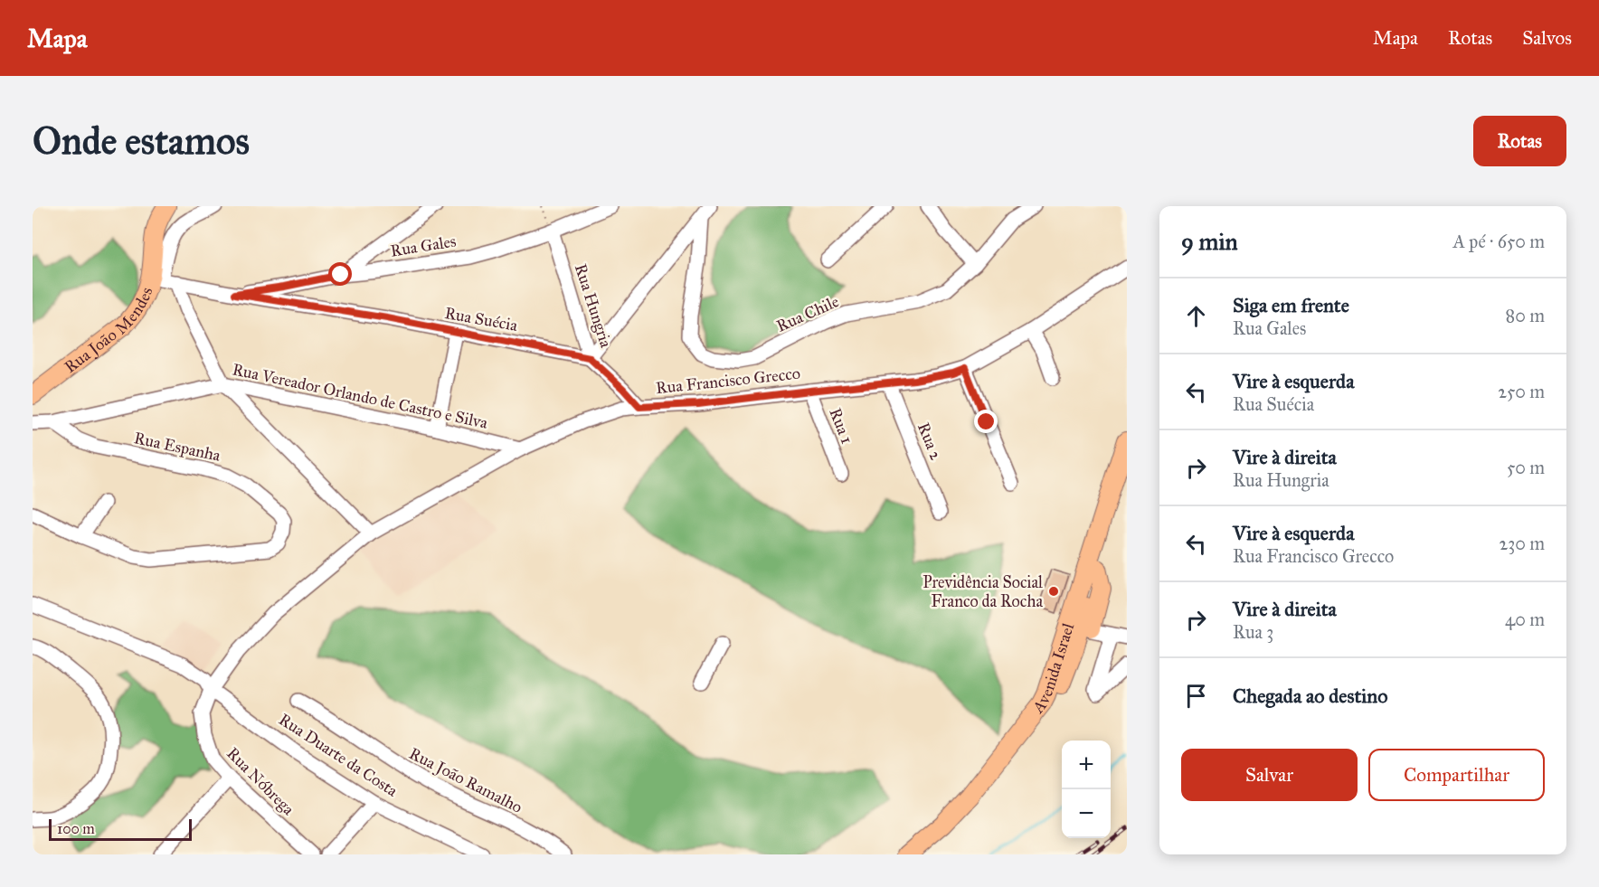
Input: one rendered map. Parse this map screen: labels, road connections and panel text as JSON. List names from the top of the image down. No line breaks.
{"streets":{"main road":["Rua João Mendes","Avenida Israel"],"street":["Rua Gales","Rua Hungria","Rua Chile","Rua Suécia","Rua Francisco Grecco","Rua Vereador Orlando de Castro e Silva","Rua 1","Rua 2","Rua Espanha","Rua Duarte da Costa","Rua João Ramalho","Rua Nóbrega"]},"crossings":[["Rua Gales","Rua Hungria"],["Rua Gales","Rua Suécia"],["Rua Hungria","Rua Suécia"],["Rua Hungria","Rua Francisco Grecco"],["Rua Suécia","Rua João Mendes"],["Rua Francisco Grecco","Rua Vereador Orlando de Castro e Silva"],["Rua Francisco Grecco","Rua 1"],["Rua Francisco Grecco","Rua 2"],["Rua Francisco Grecco","Rua Nóbrega"],["Rua Vereador Orlando de Castro e Silva","Rua Espanha"],["Rua Duarte da Costa","Rua Nóbrega"]],"places":["Previdência Social Franco da Rocha"],"scale_bar":"100 m","page":{"header":"Mapa","nav":["Mapa","Rotas","Salvos"],"buttons":["Rotas",["Salvar","Compartilhar"]],"title":"Onde estamos","heading":["9 min","A pé · 650 m"],"list":[["Siga em frente","Rua Gales","80 m"],["Vire à esquerda","Rua Suécia","250 m"],["Vire à direita","Rua Hungria","50 m"],["Vire à esquerda","Rua Francisco Grecco","230 m"],["Vire à direita","Rua 3","40 m"],"Chegada ao destino"],"map_buttons":["+","−"],"scale":"100 m"}}
